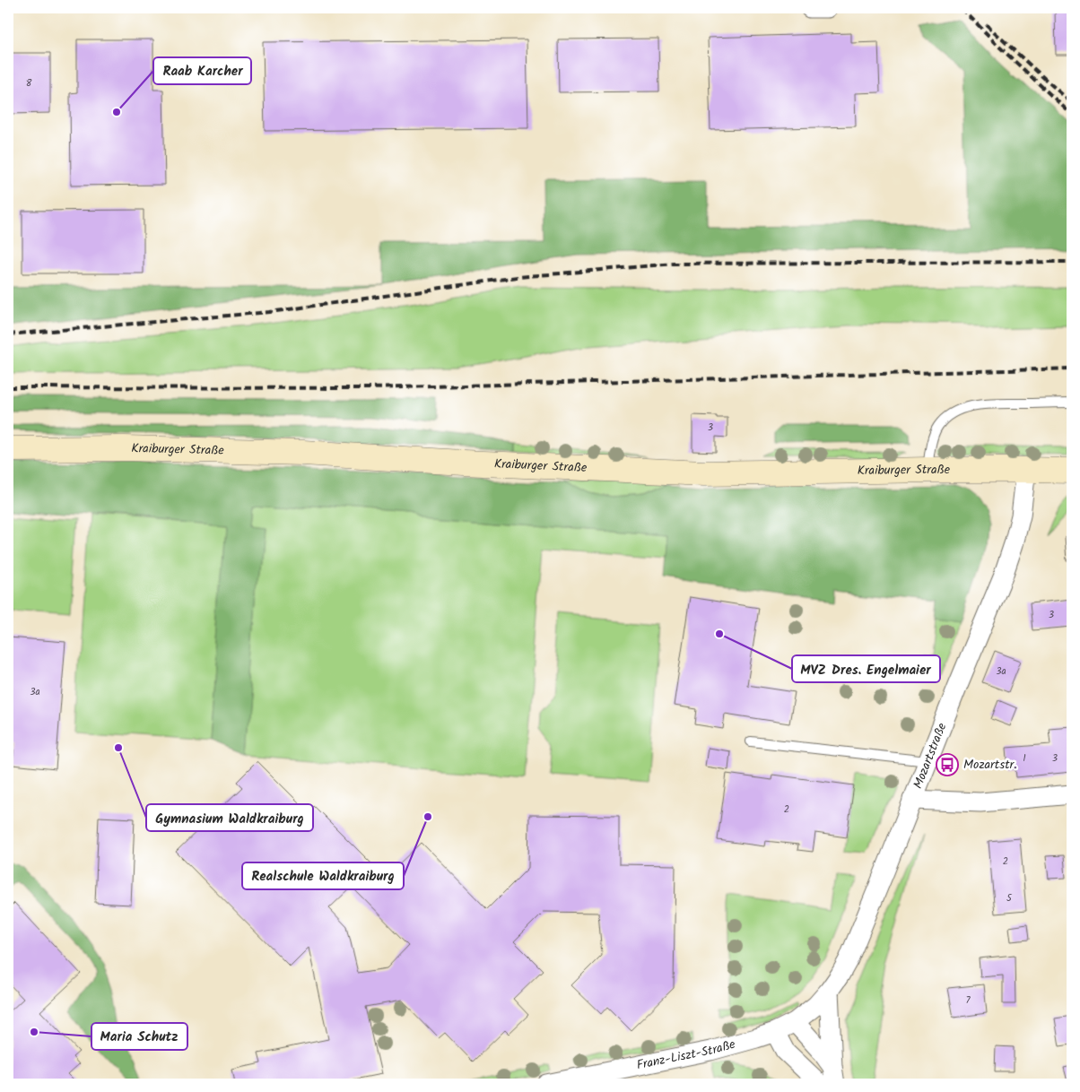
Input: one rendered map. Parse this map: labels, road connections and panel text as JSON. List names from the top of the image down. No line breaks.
{"streets":{"main road":["Kraiburger Straße"],"street":["Mozartstraße","Franz-Liszt-Straße"]},"crossings":[["Kraiburger Straße","Mozartstraße"],["Mozartstraße","Franz-Liszt-Straße"]],"places":{"other":["Raab Karcher","MVZ Dres. Engelmaier","Gymnasium Waldkraiburg","Realschule Waldkraiburg","Maria Schutz"],"bus stop":["Mozartstr."]},"house_numbers":["8","3","3","3a","3a","1","3","2","2","5","7"]}
